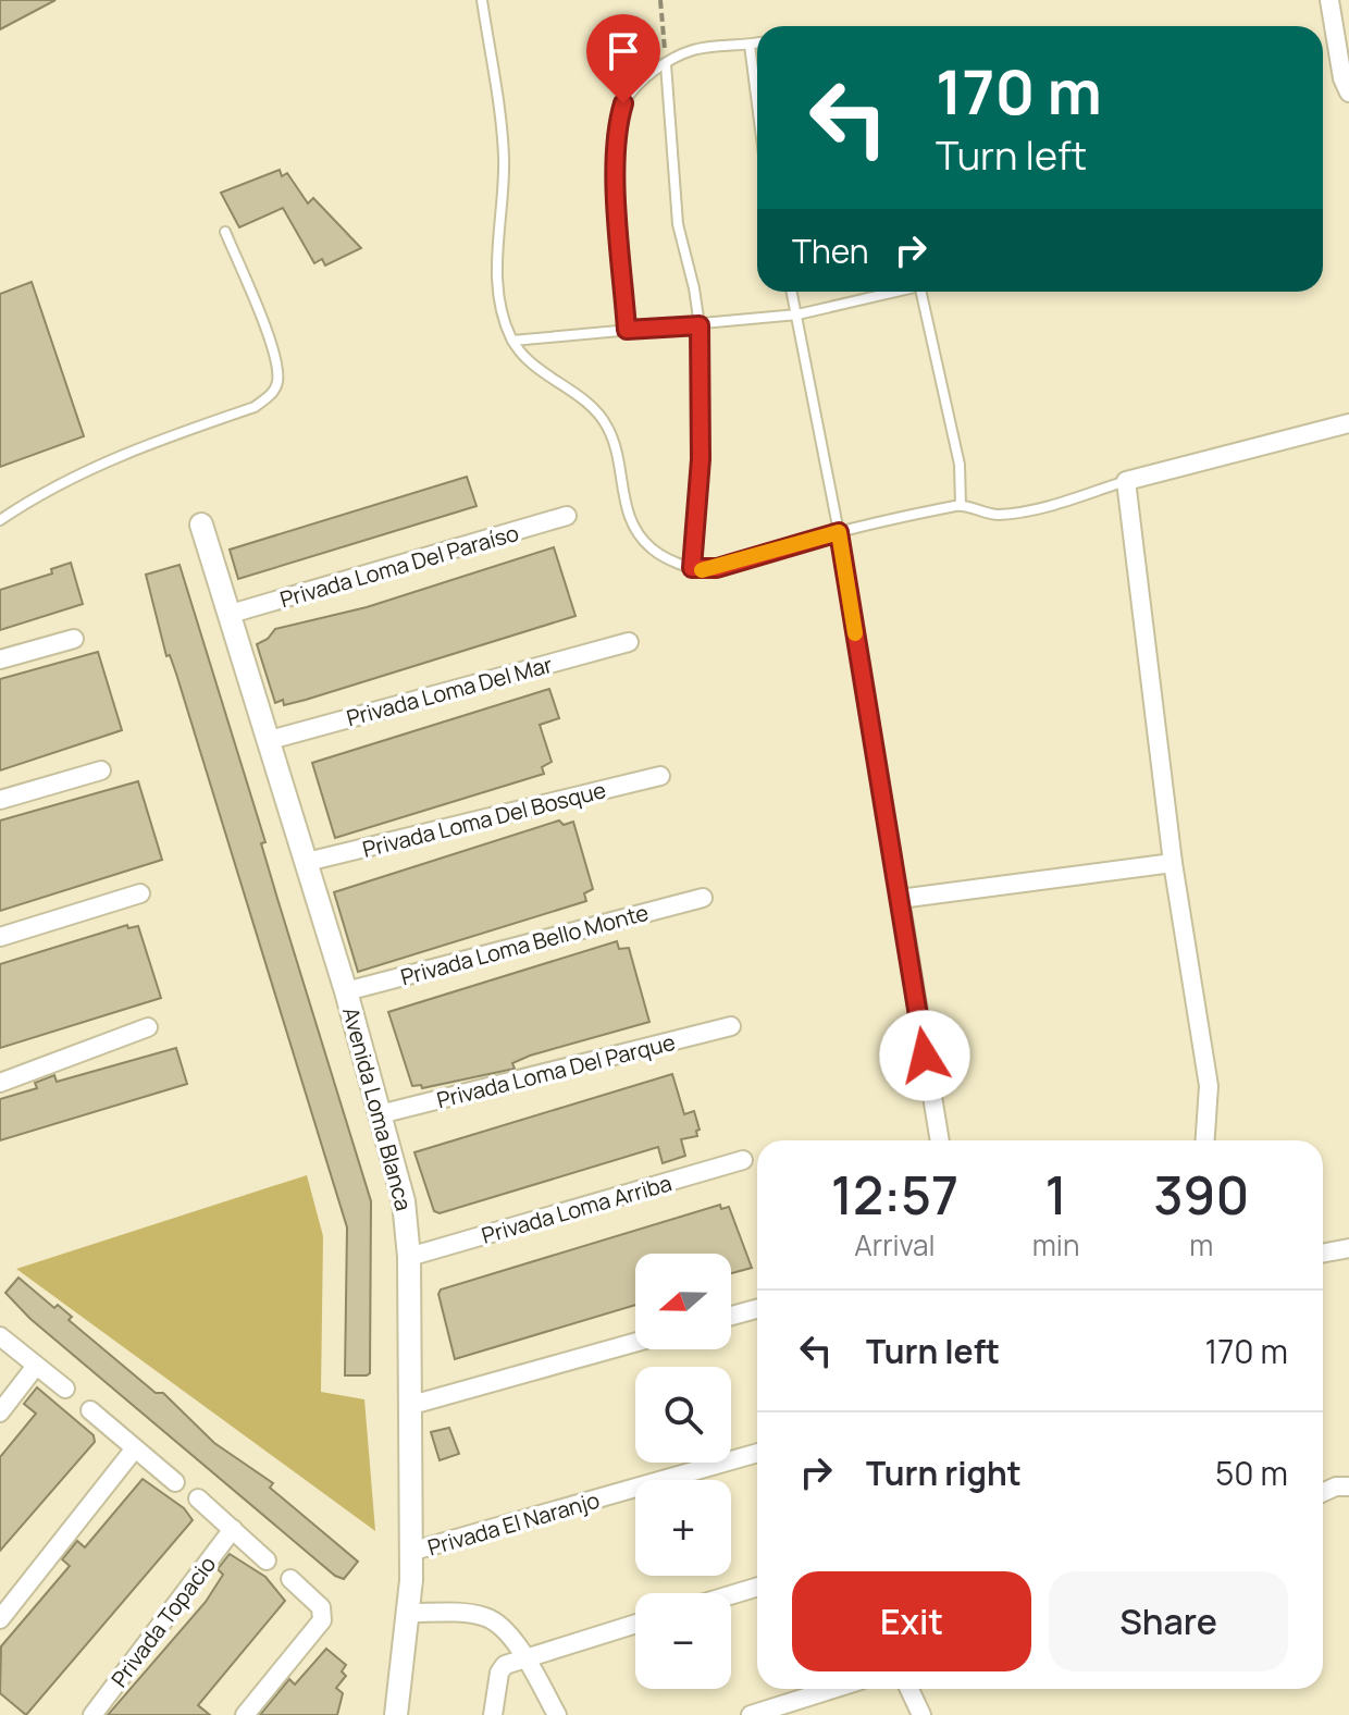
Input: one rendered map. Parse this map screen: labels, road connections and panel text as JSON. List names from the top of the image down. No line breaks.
{"streets":{"street":["Privada Loma Del Paraíso","Privada Loma Del Mar","Privada Loma Del Bosque","Privada Loma Bello Monte","Privada Loma Del Parque","Avenida Loma Blanca","Privada Loma Arriba","Privada El Naranjo","Privada Topacio"]},"crossings":[["Privada Loma Del Paraíso","Avenida Loma Blanca"],["Privada Loma Del Mar","Avenida Loma Blanca"],["Privada Loma Del Bosque","Avenida Loma Blanca"],["Privada Loma Bello Monte","Avenida Loma Blanca"],["Privada Loma Del Parque","Avenida Loma Blanca"],["Avenida Loma Blanca","Privada Loma Arriba"],["Avenida Loma Blanca","Privada El Naranjo"]],"north":"left","page":{"turn":["170 m","Turn left"],"then":"Then","eta":["12:57","Arrival","1","min","390","m"],"map_buttons":["+","−"],"list":[{"name":"Turn left","value":"170 m"},{"name":"Turn right","value":"50 m"}],"buttons":["Exit","Share"]}}
